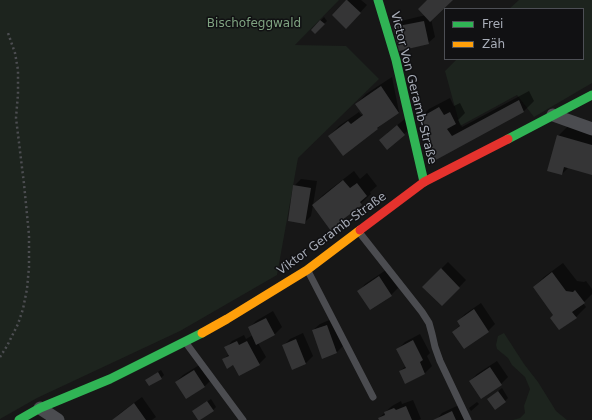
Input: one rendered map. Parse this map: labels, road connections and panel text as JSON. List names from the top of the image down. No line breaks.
{"streets":{"street":["Victor Von Geramb-Straße","Viktor Geramb-Straße"]},"crossings":[["Victor Von Geramb-Straße","Viktor Geramb-Straße"]],"parks":["Bischofeggwald"],"legend":["Frei","Zäh"]}
